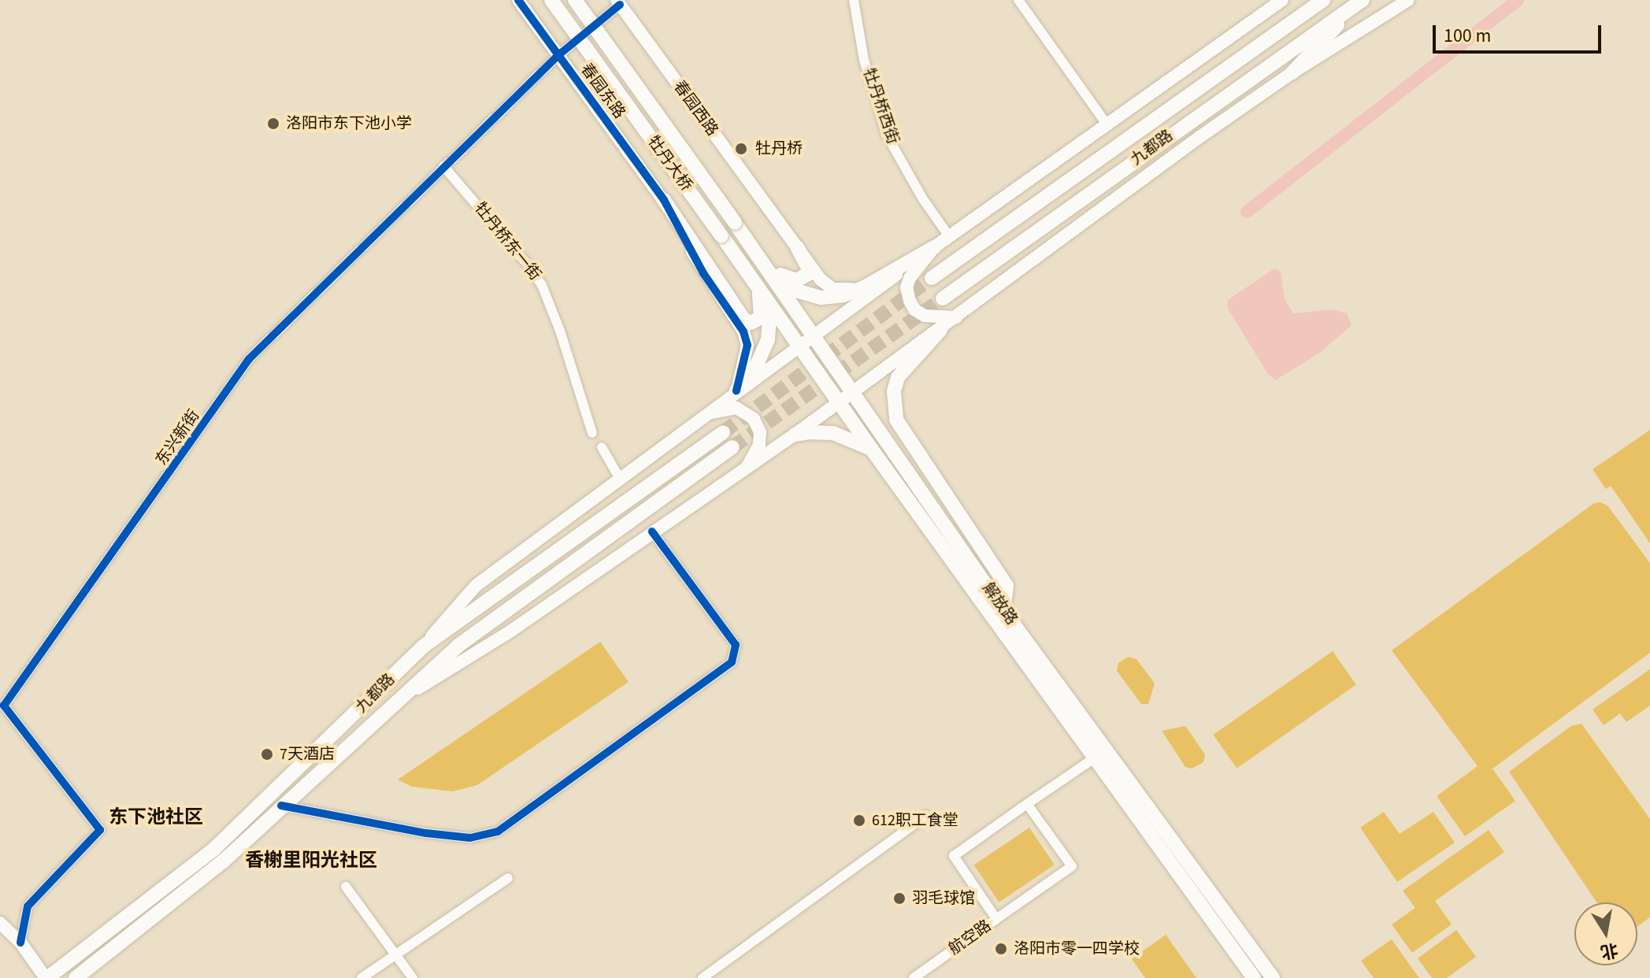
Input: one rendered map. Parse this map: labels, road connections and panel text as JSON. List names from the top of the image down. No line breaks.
{"streets":{"main road":["春园东路","春园西路","九都路","牡丹大桥","解放路"],"street":["牡丹桥西街","牡丹桥东一街","东兴新街","航空路"]},"crossings":[["春园东路","东兴新街"],["春园西路","东兴新街"],["牡丹大桥","解放路"],["牡丹桥东一街","东兴新街"]],"districts":["东下池社区","香榭里阳光社区"],"places":["洛阳市东下池小学","牡丹桥","7天酒店","612职工食堂","羽毛球馆","洛阳市零一四学校"],"scale_bar":"100 m","north":"bottom"}
